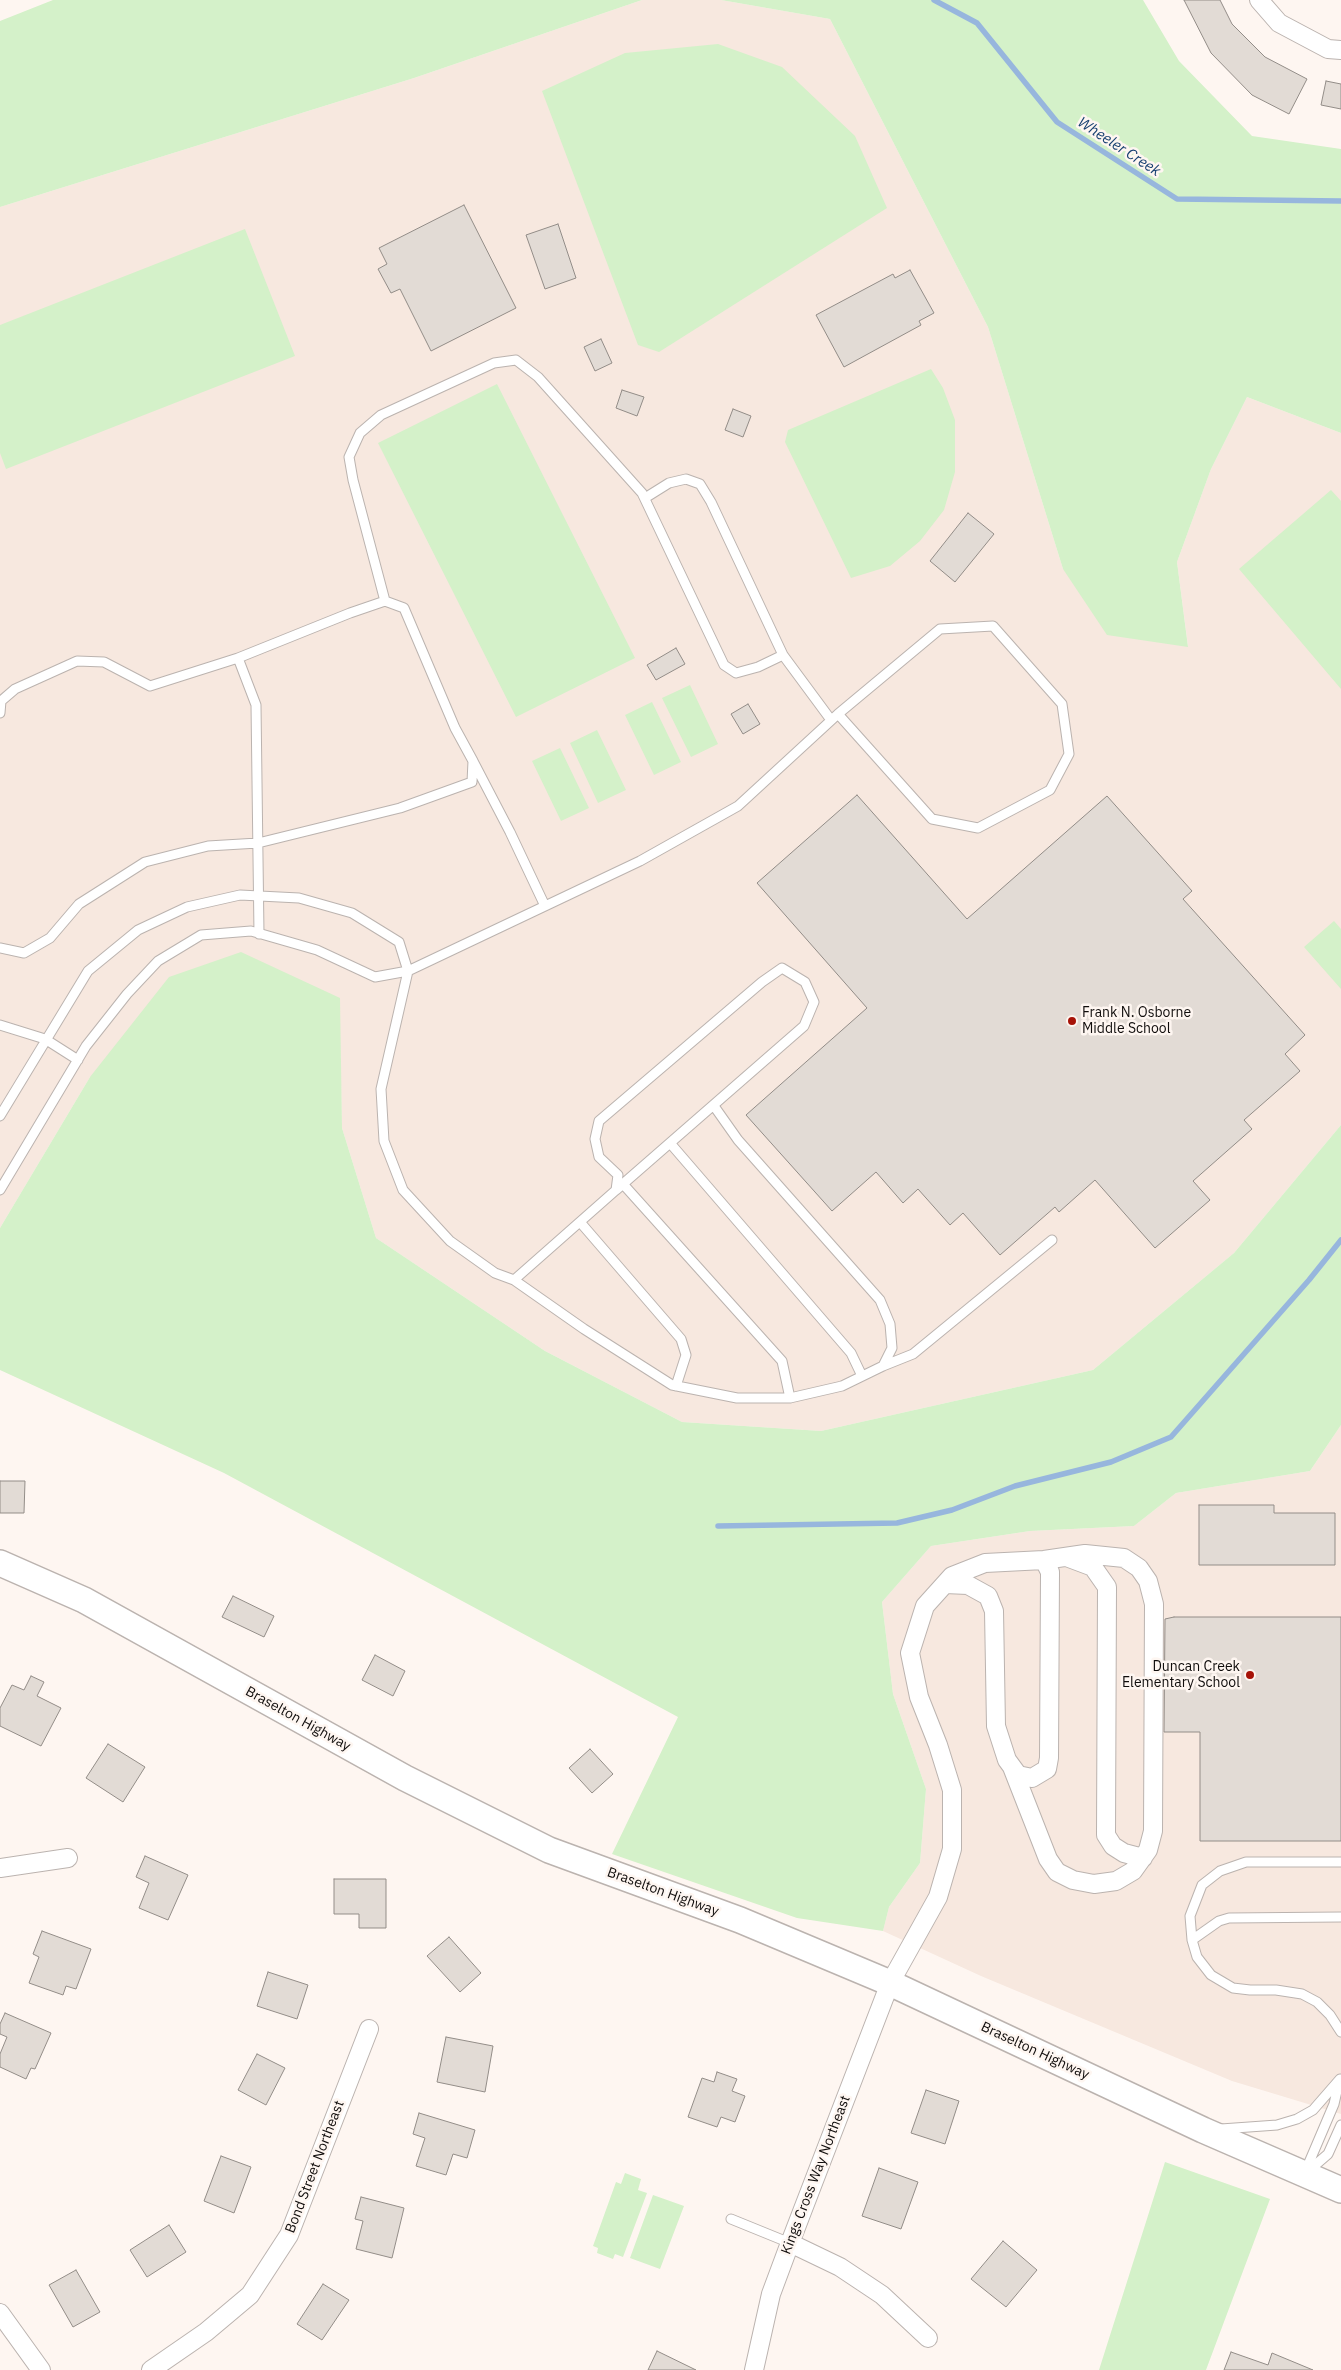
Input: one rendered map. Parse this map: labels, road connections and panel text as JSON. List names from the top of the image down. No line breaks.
{"streets":{"main road":["Braselton Highway"],"street":["Bond Street Northeast","Kings Cross Way Northeast"]},"crossings":[["Braselton Highway","Kings Cross Way Northeast"]],"water":["Wheeler Creek"],"places":["Frank N. Osborne Middle School","Duncan Creek Elementary School"]}
